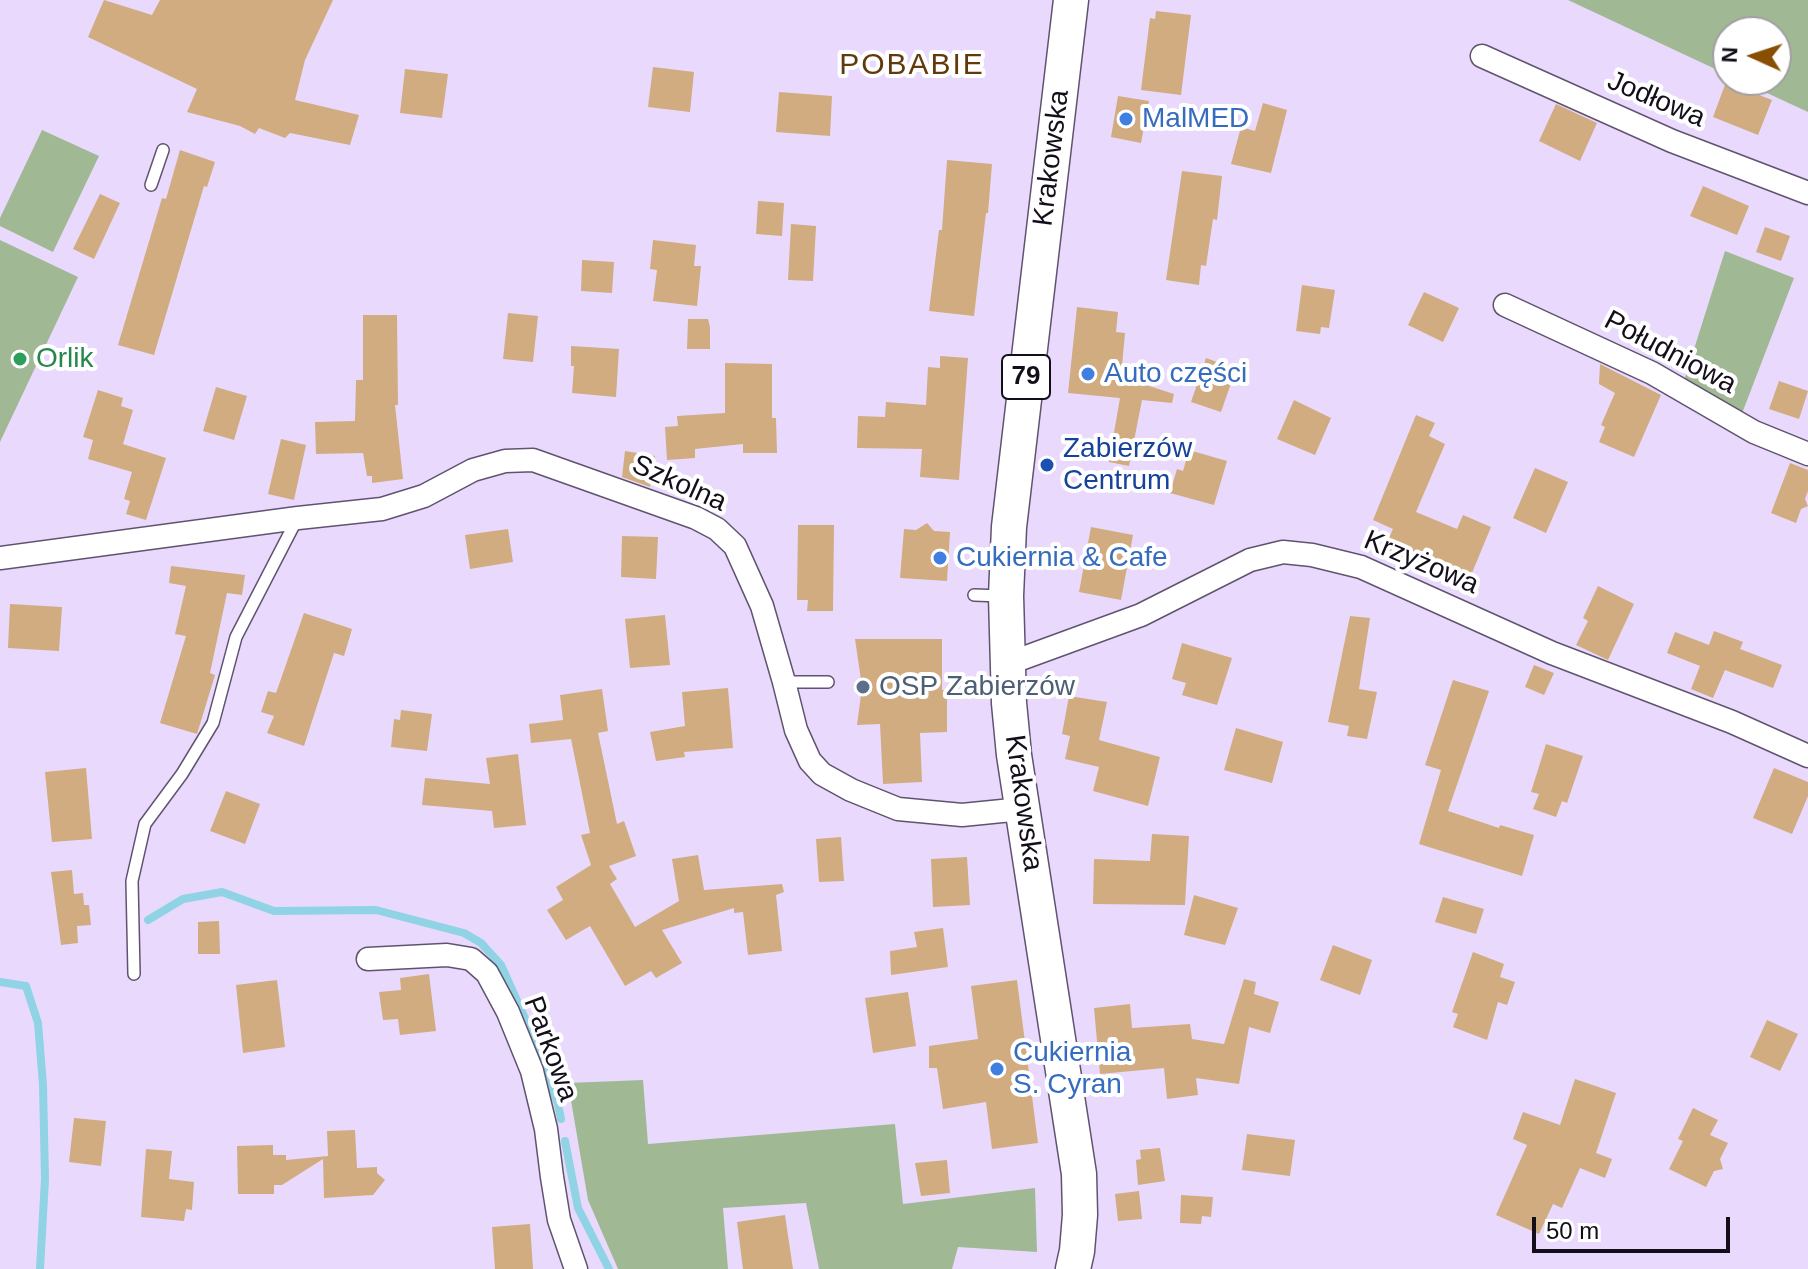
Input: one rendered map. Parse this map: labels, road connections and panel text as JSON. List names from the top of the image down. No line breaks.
{"streets":{"main road":["Krakowska","79"],"street":["Jodłowa","Południowa","Szkolna","Krzyżowa","Parkowa"]},"crossings":[["Krakowska","Szkolna"],["Krakowska","Krzyżowa"]],"districts":["POBABIE"],"places":["MalMED","Orlik","Auto części","Zabierzów Centrum","Cukiernia & Cafe","OSP Zabierzów","Cukiernia S. Cyran"],"scale_bar":"50 m","north":"left"}
